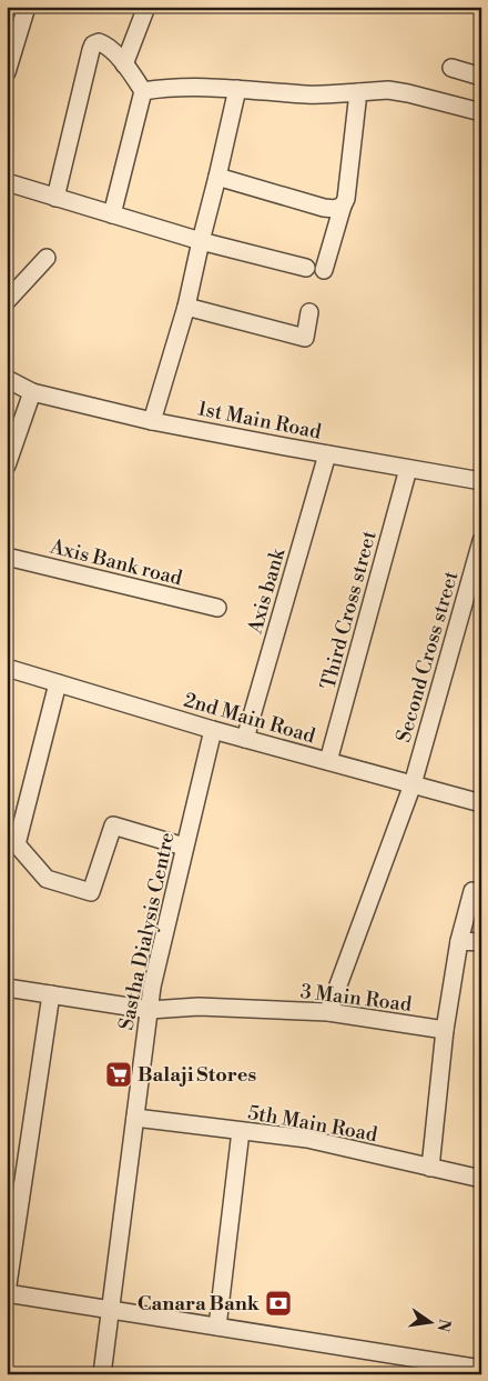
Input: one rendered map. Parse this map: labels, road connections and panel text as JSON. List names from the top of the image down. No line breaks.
{"streets":{"street":["1st Main Road","Axis Bank road","Axis bank","Third Cross street","Second Cross street","2nd Main Road","Sastha Dialysis Centre","3 Main Road","5th Main Road"]},"crossings":[["1st Main Road","Axis bank"],["1st Main Road","Third Cross street"],["Axis bank","2nd Main Road"],["Third Cross street","2nd Main Road"],["Second Cross street","2nd Main Road"],["Second Cross street","3 Main Road"],["2nd Main Road","Sastha Dialysis Centre"],["Sastha Dialysis Centre","3 Main Road"],["Sastha Dialysis Centre","5th Main Road"]],"places":{"supermarket":["Balaji Stores"],"bank":["Canara Bank"]},"north":"right"}
